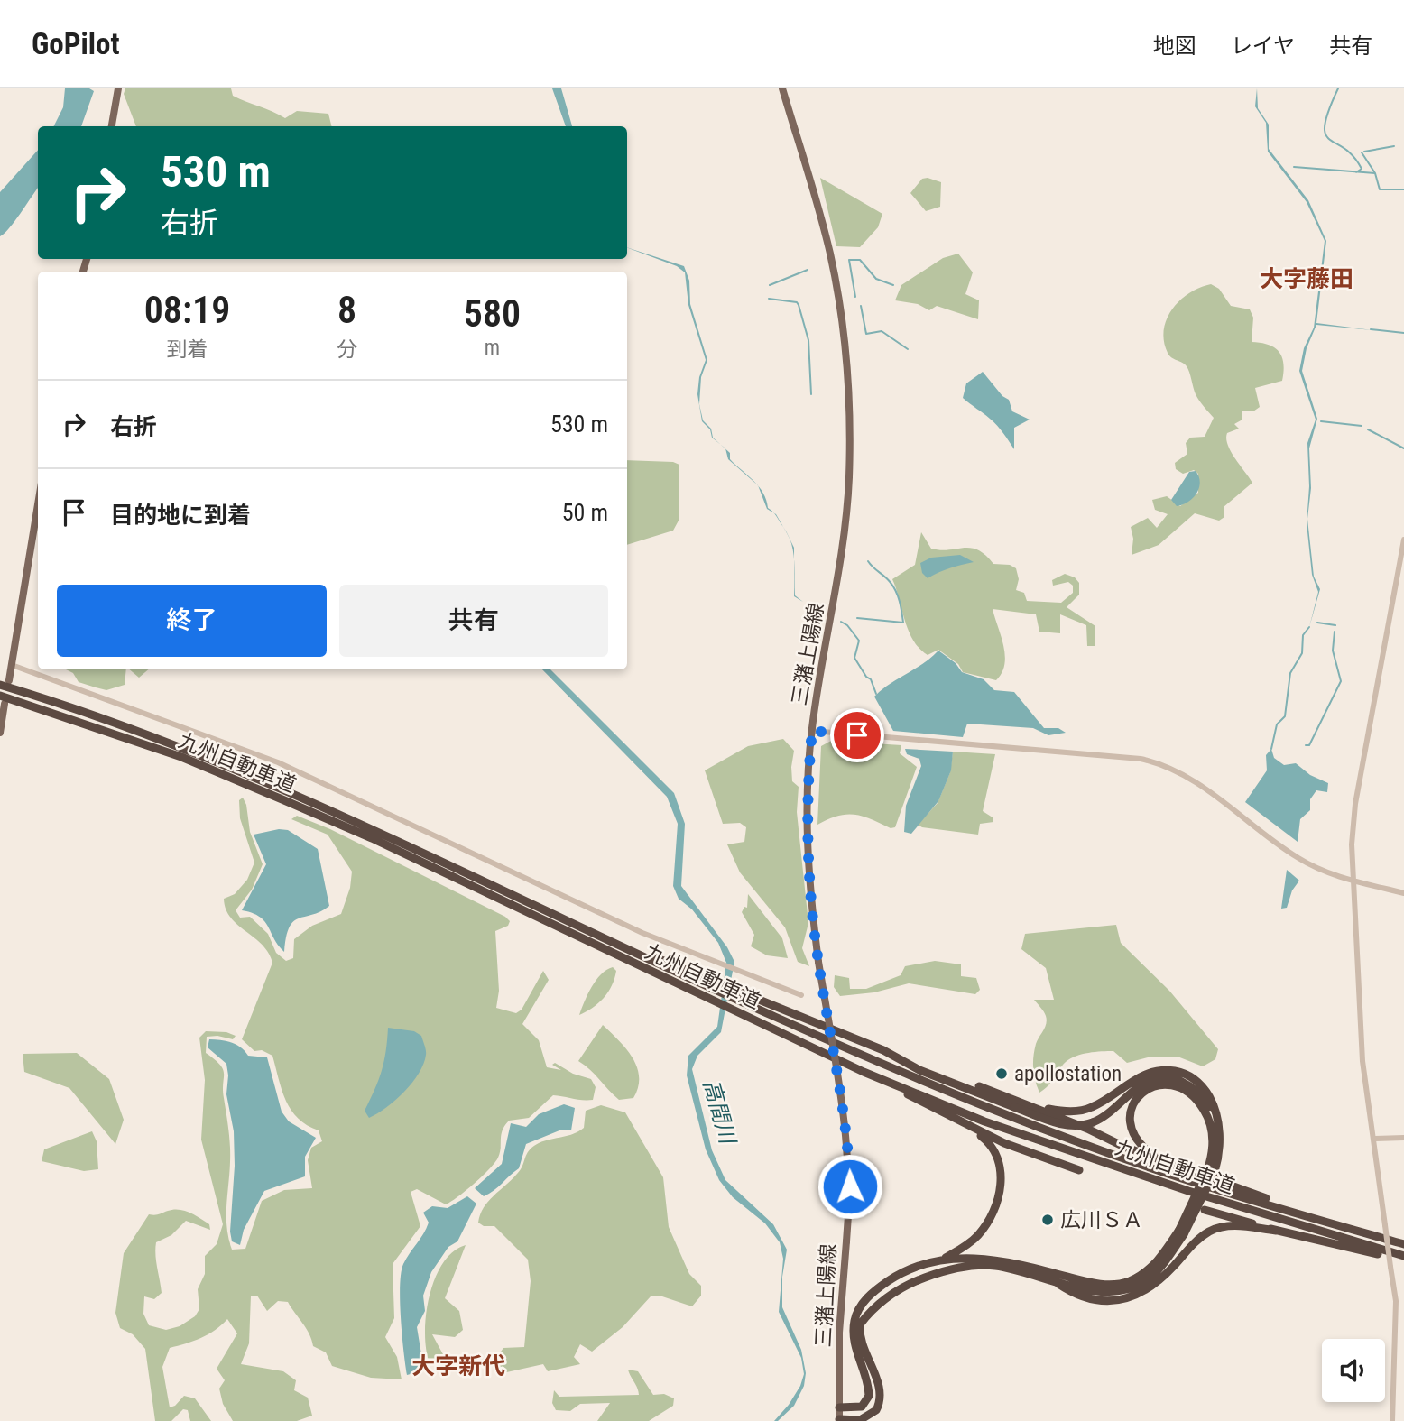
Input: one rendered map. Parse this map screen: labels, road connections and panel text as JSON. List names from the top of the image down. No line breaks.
{"streets":{"highway":["九州自動車道"],"main road":["三潴上陽線"]},"districts":["大字藤田","大字新代"],"water":["高間川"],"places":["apollostation","広川ＳＡ"],"page":{"header":"GoPilot","nav":["地図","レイヤ","共有"],"turn":["530 m","右折"],"eta":["08:19","到着","8","分","580","m"],"list":[{"name":"右折","value":"530 m"},{"name":"目的地に到着","value":"50 m"}],"buttons":["終了","共有"]}}
